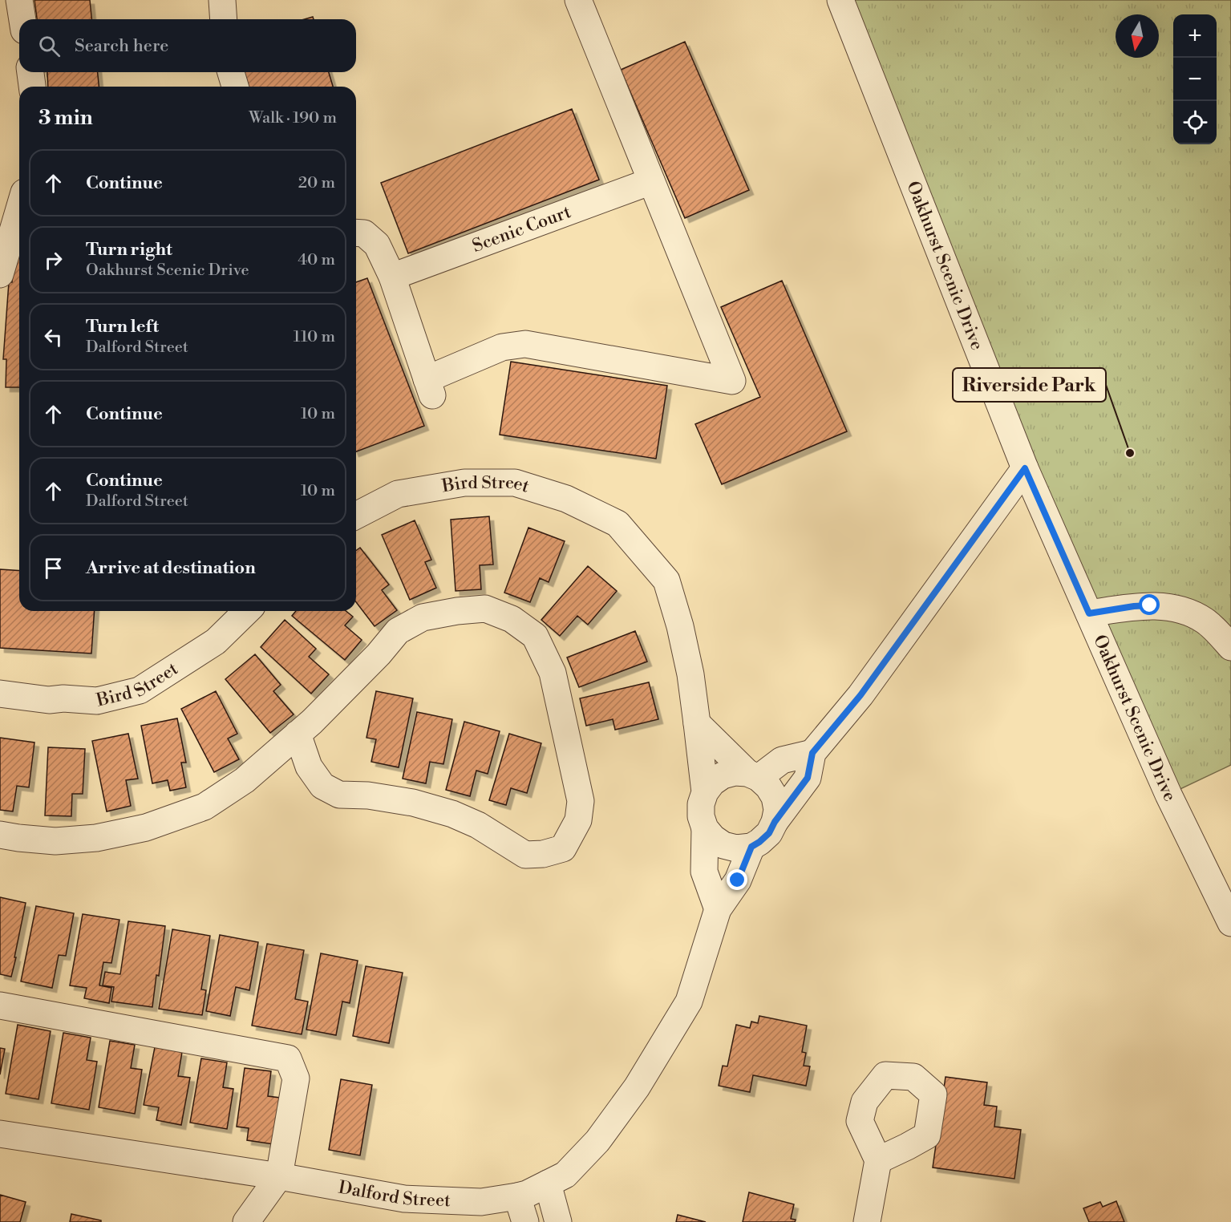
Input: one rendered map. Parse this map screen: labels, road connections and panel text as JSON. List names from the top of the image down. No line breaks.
{"streets":{"street":["Scenic Court","Oakhurst Scenic Drive","Bird Street","Dalford Street"]},"places":["Riverside Park"],"north":"bottom","page":{"map_buttons":["+","−"],"search":"Search here","heading":["3 min","Walk · 190 m"],"list":[["Continue","20 m"],["Turn right","Oakhurst Scenic Drive","40 m"],["Turn left","Dalford Street","110 m"],["Continue","10 m"],["Continue","Dalford Street","10 m"],"Arrive at destination"]}}
